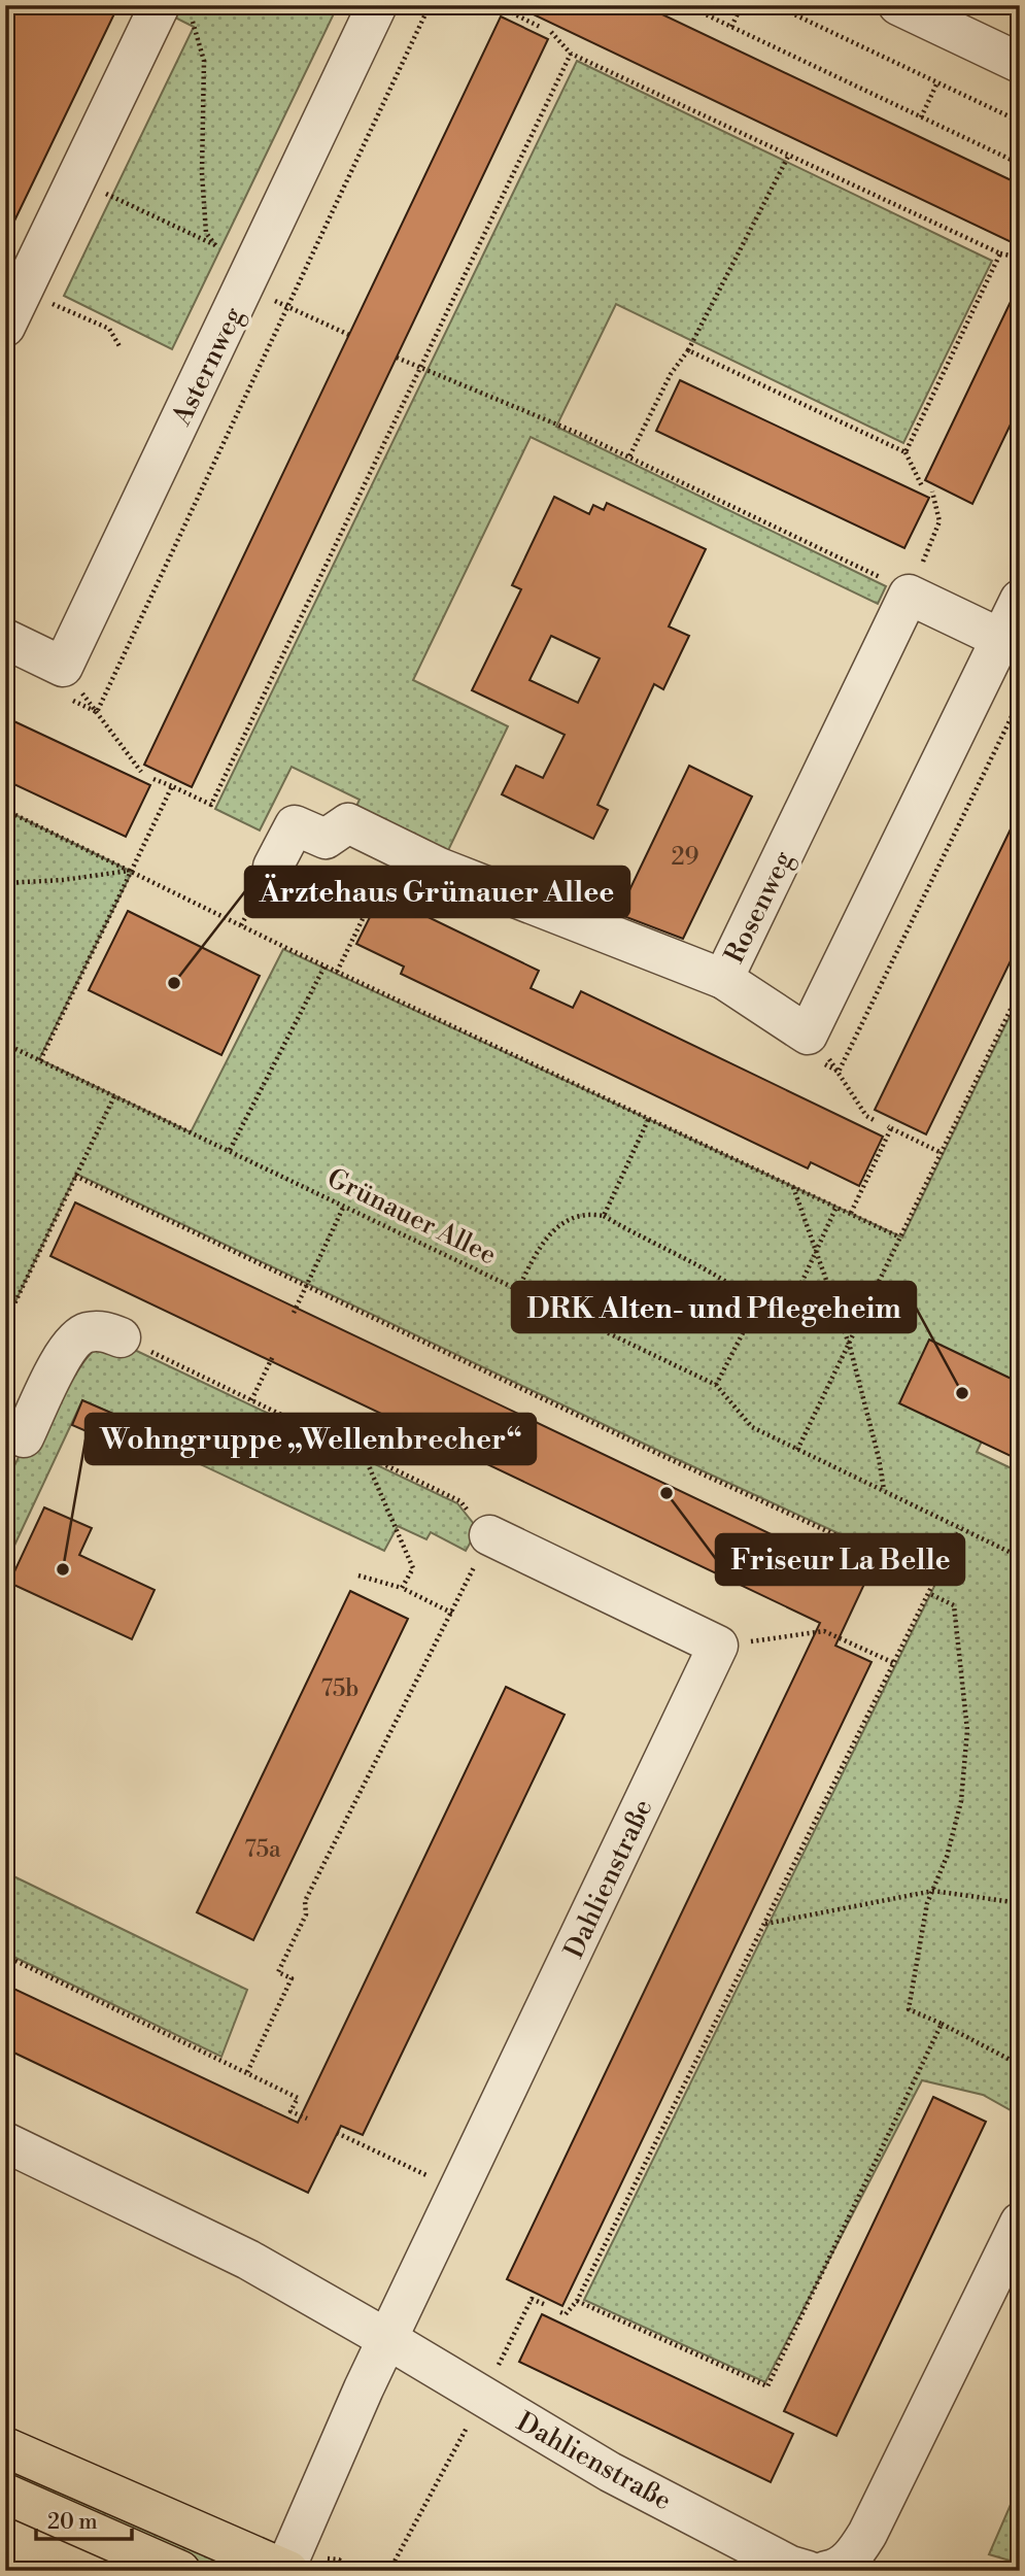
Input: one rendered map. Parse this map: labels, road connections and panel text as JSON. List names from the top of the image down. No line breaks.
{"streets":{"street":["Asternweg","Rosenweg","Dahlienstraße"],"path":["Grünauer Allee"]},"places":["Ärztehaus Grünauer Allee","DRK Alten- und Pflegeheim","Friseur La Belle","Wohngruppe „Wellenbrecher“"],"house_numbers":["29","75b","75a"],"scale_bar":"20 m"}
